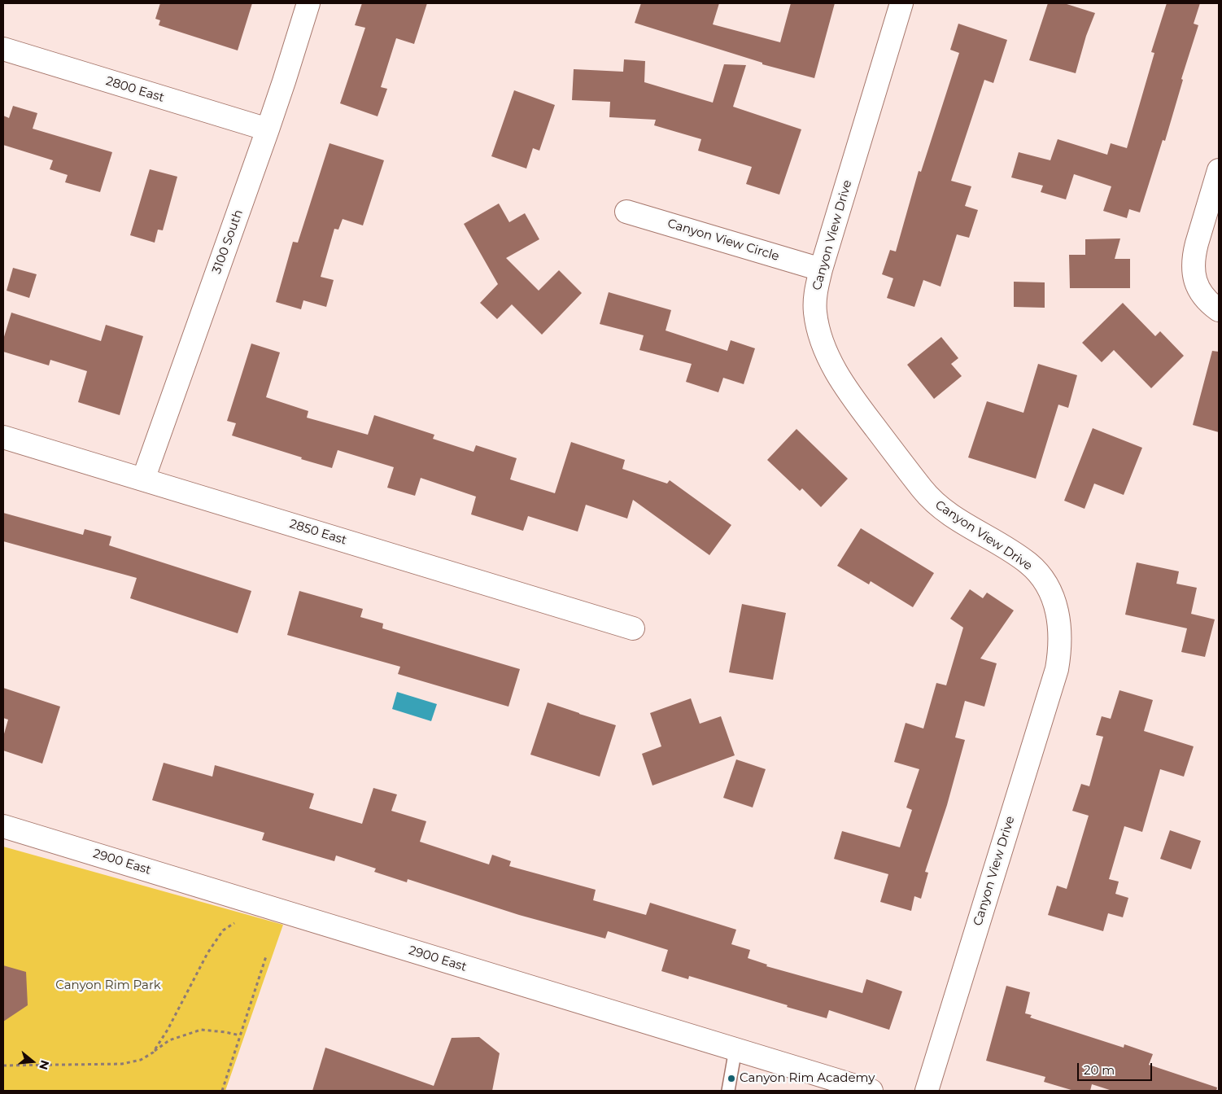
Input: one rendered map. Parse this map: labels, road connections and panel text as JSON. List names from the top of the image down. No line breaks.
{"streets":{"street":["2800 East","Canyon View Drive","Canyon View Circle","3100 South","2850 East","2900 East"]},"crossings":[["2800 East","3100 South"],["Canyon View Drive","Canyon View Circle"],["3100 South","2850 East"]],"parks":["Canyon Rim Park"],"places":["Canyon Rim Academy"],"scale_bar":"20 m","north":"right"}
